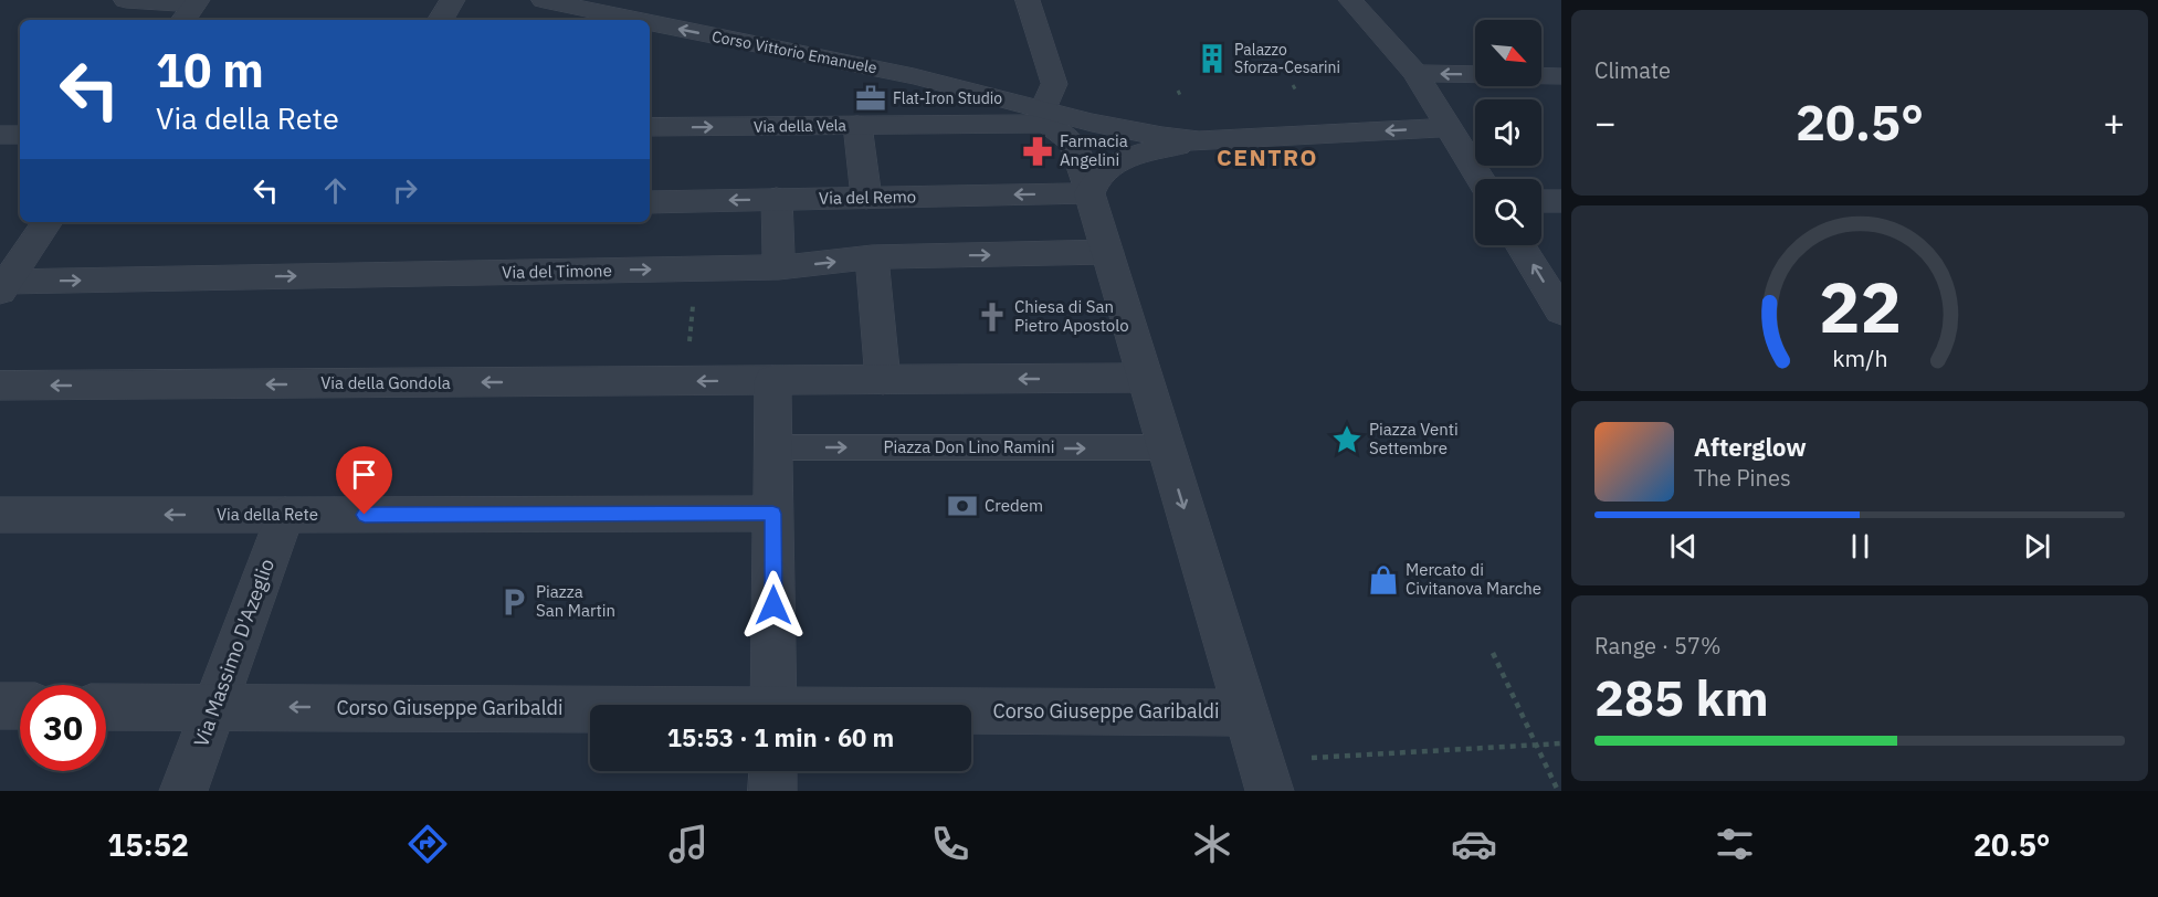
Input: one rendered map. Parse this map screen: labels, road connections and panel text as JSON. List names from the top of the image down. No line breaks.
{"streets":{"street":["Corso Vittorio Emanuele","Via della Vela","Via del Remo","Via del Timone","Via della Gondola","Via della Rete","Via Massimo D'Azeglio","Corso Giuseppe Garibaldi"],"lane":["Piazza Don Lino Ramini"]},"crossings":[["Corso Vittorio Emanuele","Via della Vela"],["Via della Rete","Via Massimo D'Azeglio"],["Via Massimo D'Azeglio","Corso Giuseppe Garibaldi"]],"one_way":["Corso Vittorio Emanuele","Via della Gondola","Piazza Don Lino Ramini","Via della Rete","Corso Giuseppe Garibaldi"],"districts":["CENTRO"],"places":{"building":["Palazzo Sforza-Cesarini"],"office":["Flat-Iron Studio"],"pharmacy":["Farmacia Angelini"],"church":["Chiesa di San Pietro Apostolo"],"place":["Piazza Venti Settembre"],"bank":["Credem"],"shop":["Mercato di Civitanova Marche"],"parking":["Piazza San Martin"]},"north":"bottom right","page":{"tile":["Climate",["Range · 57%","285 km"]],"turn":["10 m","Via della Rete"],"heat":["−","20.5°","+"],"song":["Afterglow","The Pines"],"limit":"30","trip":"15:53 · 1 min · 60 m","tabs":["15:52","20.5°"],"gauge":["22","km/h"]}}
